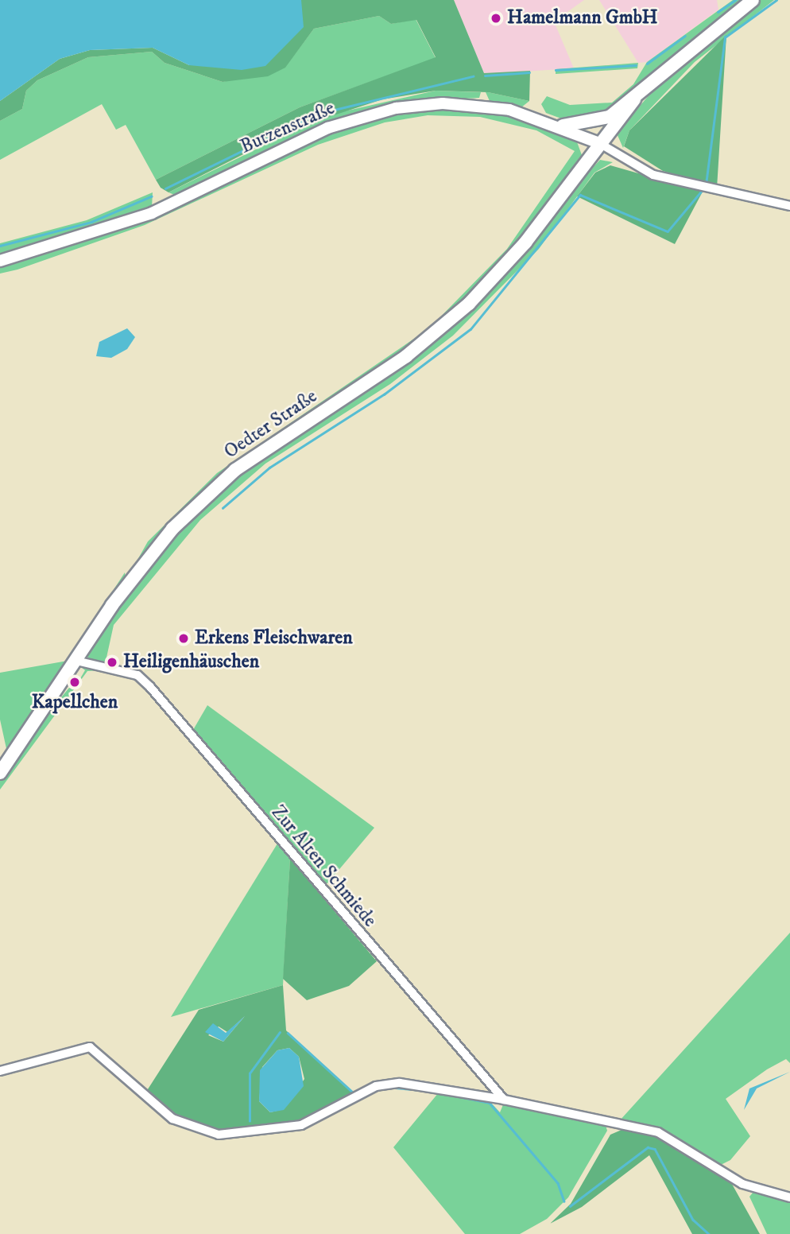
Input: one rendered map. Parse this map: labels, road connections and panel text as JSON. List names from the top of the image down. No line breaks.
{"streets":{"main road":["Oedter Straße"],"street":["Butzenstraße","Zur Alten Schmiede"]},"crossings":[["Butzenstraße","Oedter Straße"],["Oedter Straße","Zur Alten Schmiede"]],"places":["Hamelmann GmbH","Erkens Fleischwaren","Heiligenhäuschen","Kapellchen"]}
